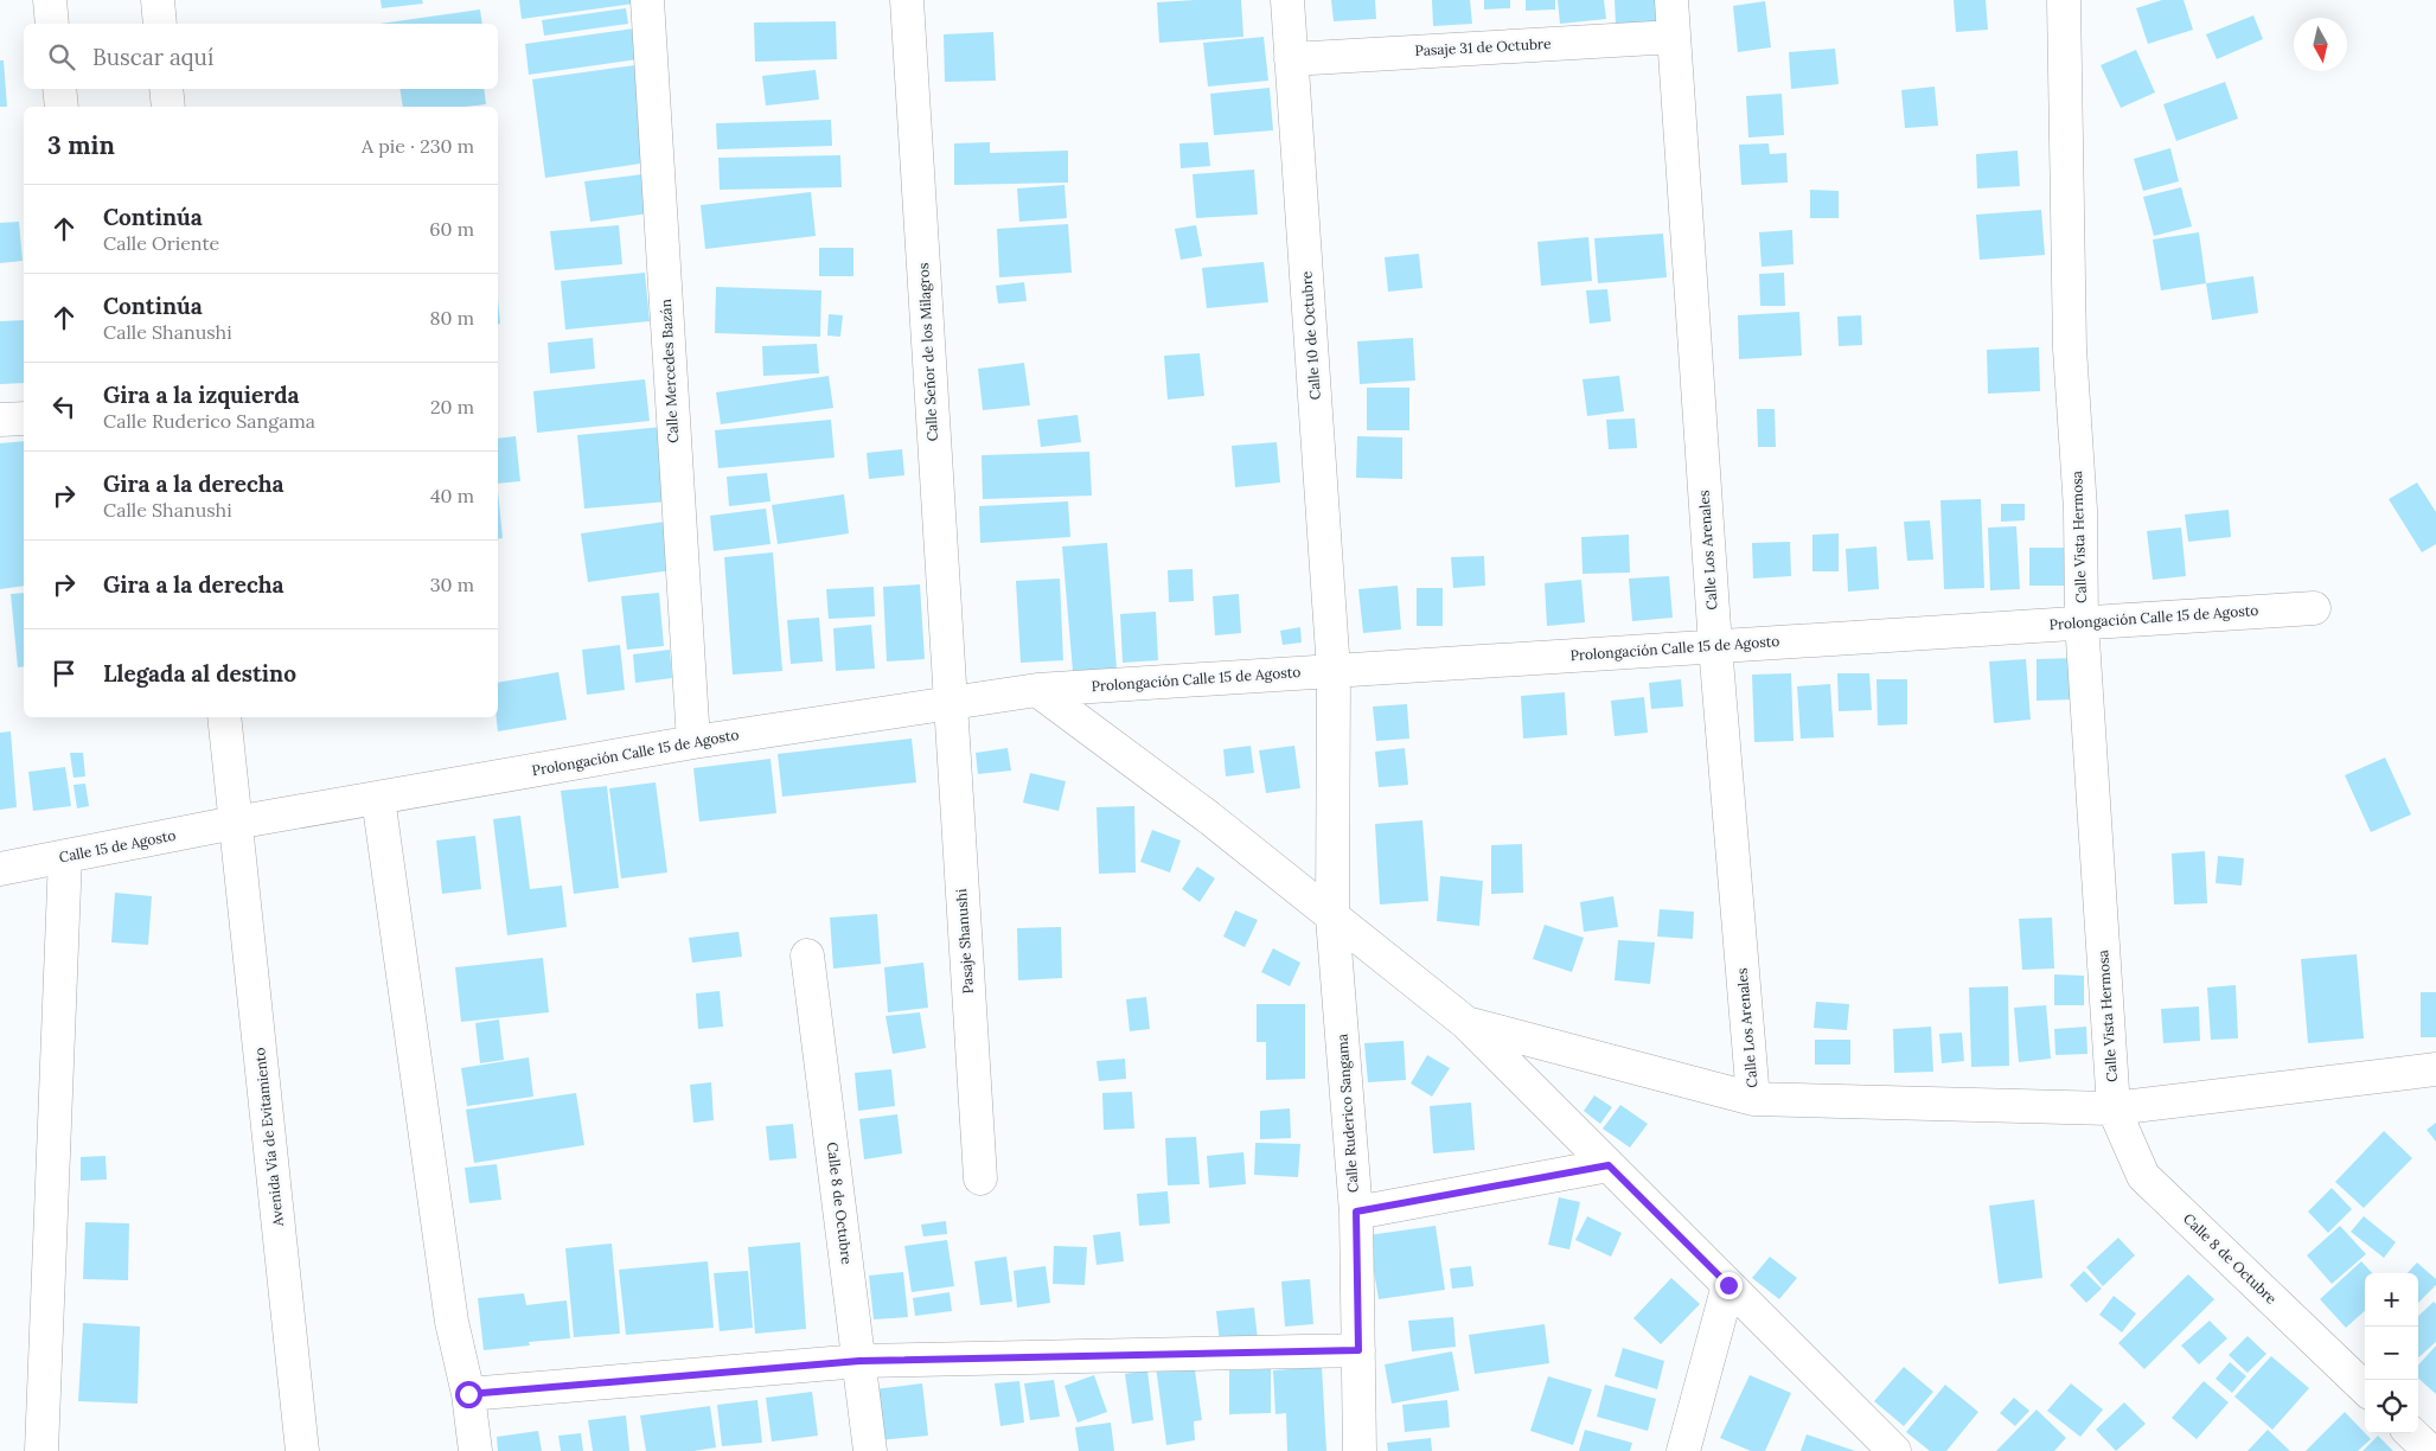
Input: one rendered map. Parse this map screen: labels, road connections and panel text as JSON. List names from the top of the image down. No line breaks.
{"streets":{"street":["Pasaje 31 de Octubre","Calle 10 de Octubre","Calle Señor de los Milagros","Calle Mercedes Bazán","Calle Vista Hermosa","Calle Los Arenales","Prolongación Calle 15 de Agosto","Calle 15 de Agosto","Pasaje Shanushi","Calle Ruderico Sangama","Avenida Vía de Evitamiento","Calle 8 de Octubre"]},"crossings":[["Pasaje 31 de Octubre","Calle 10 de Octubre"],["Pasaje 31 de Octubre","Calle Los Arenales"],["Calle 10 de Octubre","Prolongación Calle 15 de Agosto"],["Calle 10 de Octubre","Calle Ruderico Sangama"],["Calle Señor de los Milagros","Prolongación Calle 15 de Agosto"],["Calle Señor de los Milagros","Pasaje Shanushi"],["Calle Mercedes Bazán","Prolongación Calle 15 de Agosto"],["Calle Vista Hermosa","Prolongación Calle 15 de Agosto"],["Calle Vista Hermosa","Calle 8 de Octubre"],["Calle Los Arenales","Prolongación Calle 15 de Agosto"],["Prolongación Calle 15 de Agosto","Calle 15 de Agosto"],["Prolongación Calle 15 de Agosto","Pasaje Shanushi"],["Prolongación Calle 15 de Agosto","Avenida Vía de Evitamiento"],["Calle 15 de Agosto","Avenida Vía de Evitamiento"]],"north":"bottom","page":{"search":"Buscar aquí","heading":["3 min","A pie · 230 m"],"list":[["Continúa","Calle Oriente","60 m"],["Continúa","Calle Shanushi","80 m"],["Gira a la izquierda","Calle Ruderico Sangama","20 m"],["Gira a la derecha","Calle Shanushi","40 m"],["Gira a la derecha","30 m"],"Llegada al destino"],"map_buttons":["+","−"]}}
